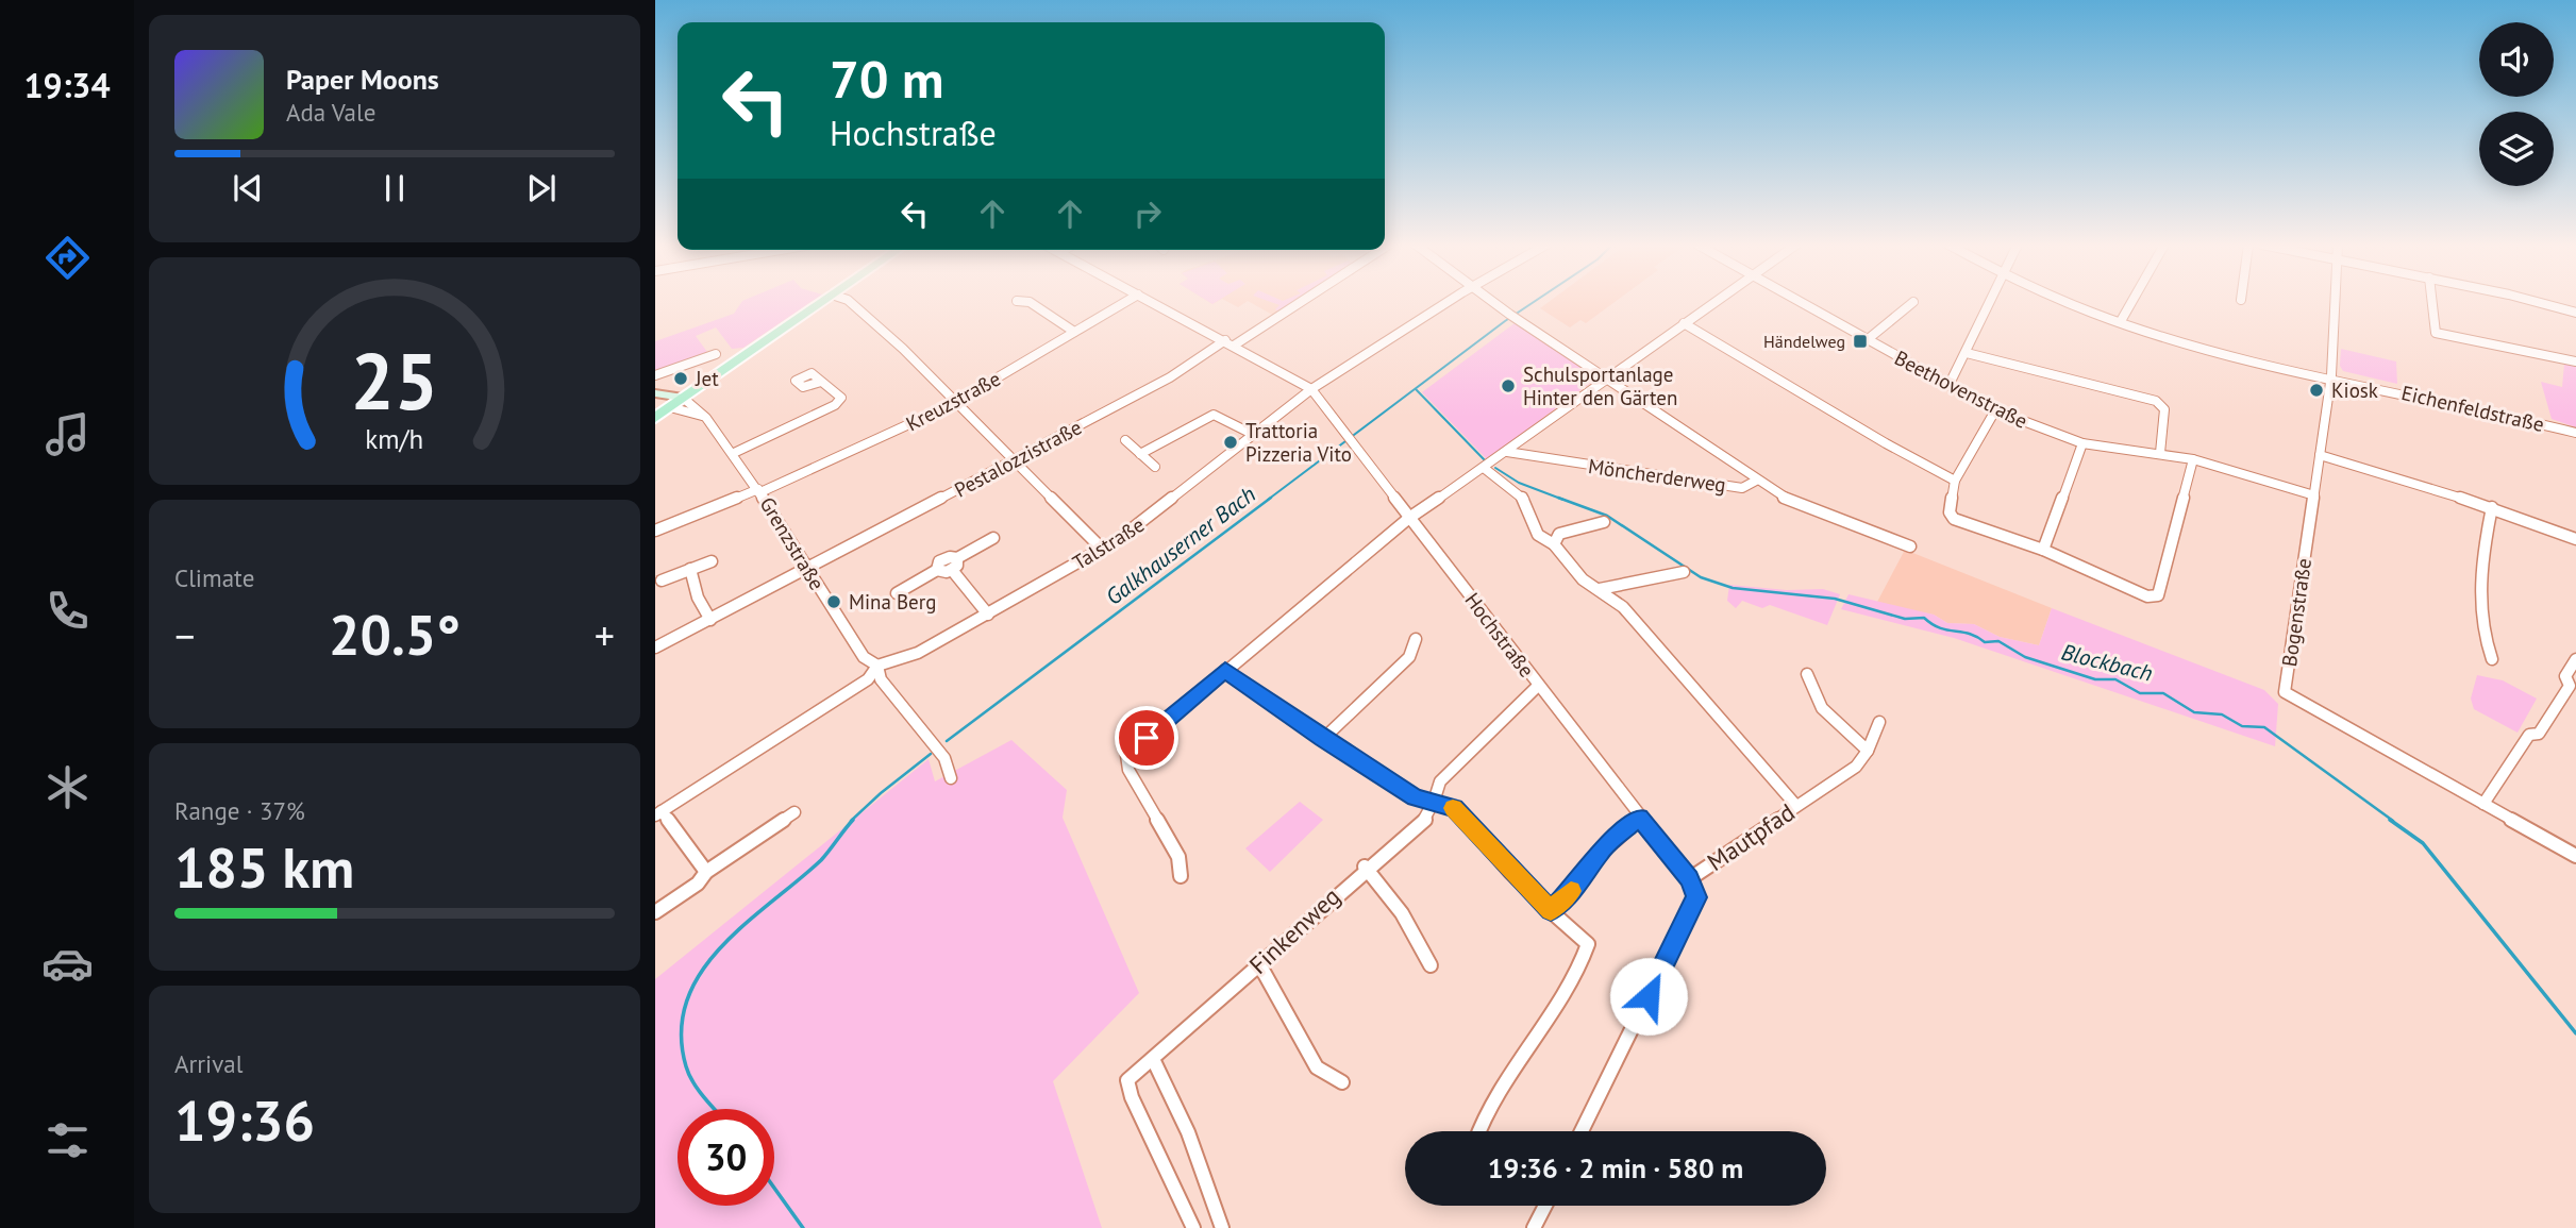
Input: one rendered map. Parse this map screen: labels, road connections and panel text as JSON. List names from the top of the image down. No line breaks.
{"streets":{"street":["Beethovenstraße","Kreuzstraße","Eichenfeldstraße","Pestalozzistraße","Möncherderweg","Grenzstraße","Talstraße","Bogenstraße","Hochstraße","Mautpfad","Finkenweg"]},"crossings":[["Beethovenstraße","Bogenstraße"],["Kreuzstraße","Grenzstraße"],["Eichenfeldstraße","Bogenstraße"],["Pestalozzistraße","Grenzstraße"],["Grenzstraße","Talstraße"],["Talstraße","Hochstraße"],["Hochstraße","Mautpfad"],["Hochstraße","Finkenweg"]],"water":["Galkhauserner Bach","Blockbach"],"places":{"transit":["Händelweg"],"other":["Jet","Schulsportanlage Hinter den Gärten","Kiosk","Trattoria Pizzeria Vito","Mina Berg"]},"page":{"tabs":"19:34","turn":["70 m","Hochstraße"],"song":["Paper Moons","Ada Vale"],"tile":["Climate",["Range · 37%","185 km"],["Arrival","19:36"]],"heat":["−","20.5°","+"],"limit":"30","trip":"19:36 · 2 min · 580 m","gauge":["25","km/h"]}}
